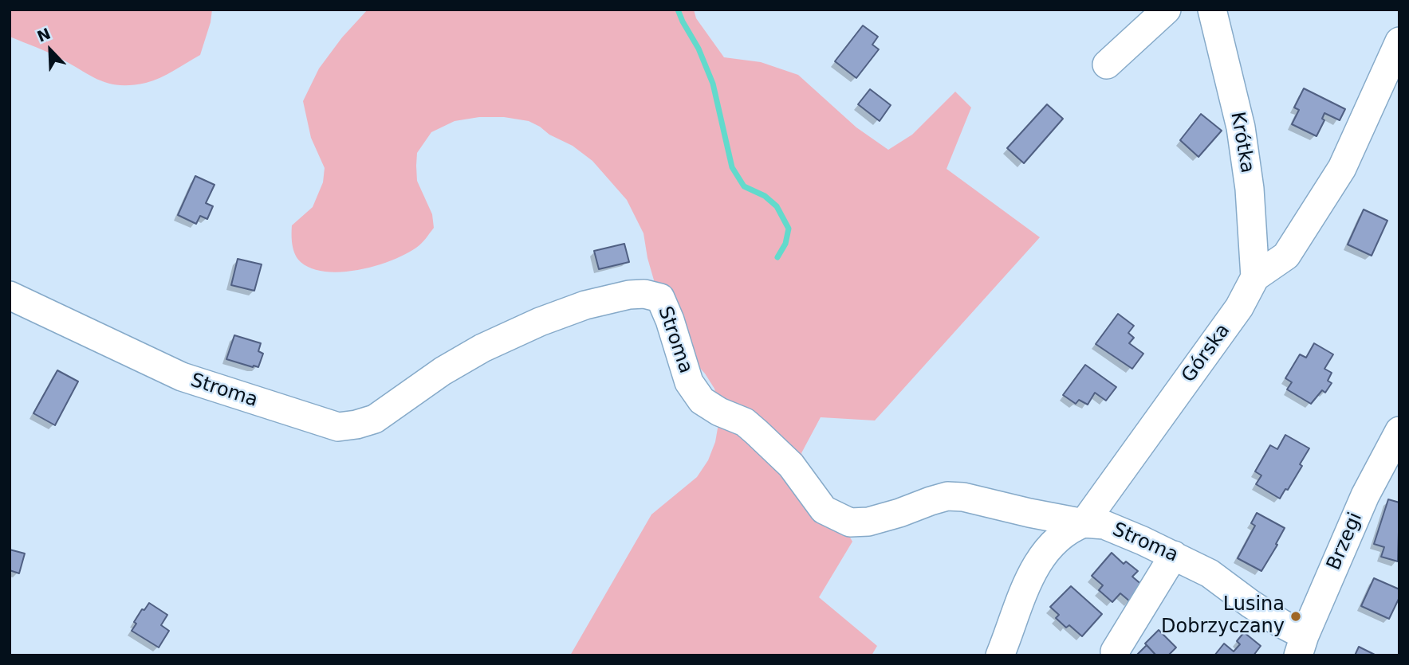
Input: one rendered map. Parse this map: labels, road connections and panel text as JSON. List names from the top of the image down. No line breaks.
{"streets":{"street":["Krótka","Stroma","Górska","Brzegi"]},"crossings":[["Krótka","Górska"],["Stroma","Górska"],["Stroma","Brzegi"]],"places":["Lusina Dobrzyczany"],"north":"top left"}
